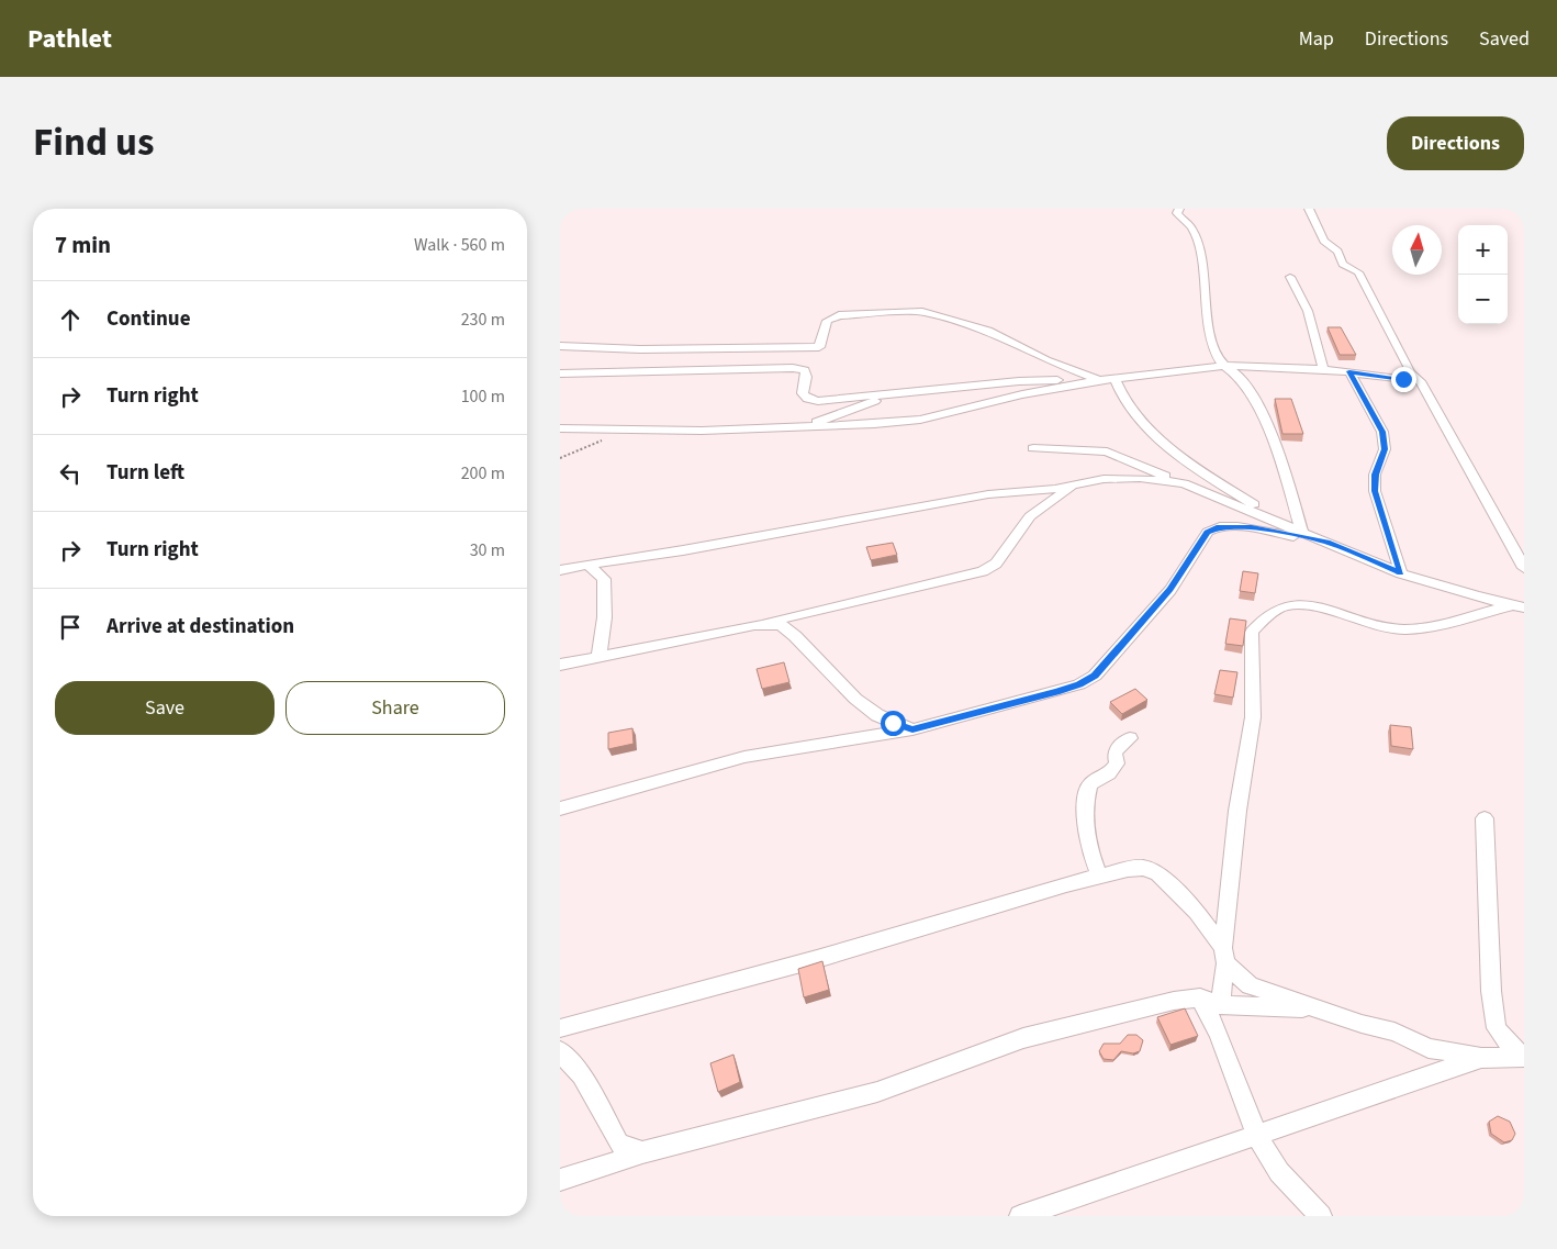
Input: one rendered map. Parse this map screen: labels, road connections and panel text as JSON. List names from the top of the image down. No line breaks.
{"north":"top","page":{"header":"Pathlet","nav":["Map","Directions","Saved"],"title":"Find us","buttons":["Directions",["Save","Share"]],"heading":["7 min","Walk · 560 m"],"map_buttons":["+","−"],"list":[["Continue","230 m"],["Turn right","100 m"],["Turn left","200 m"],["Turn right","30 m"],"Arrive at destination"]}}
